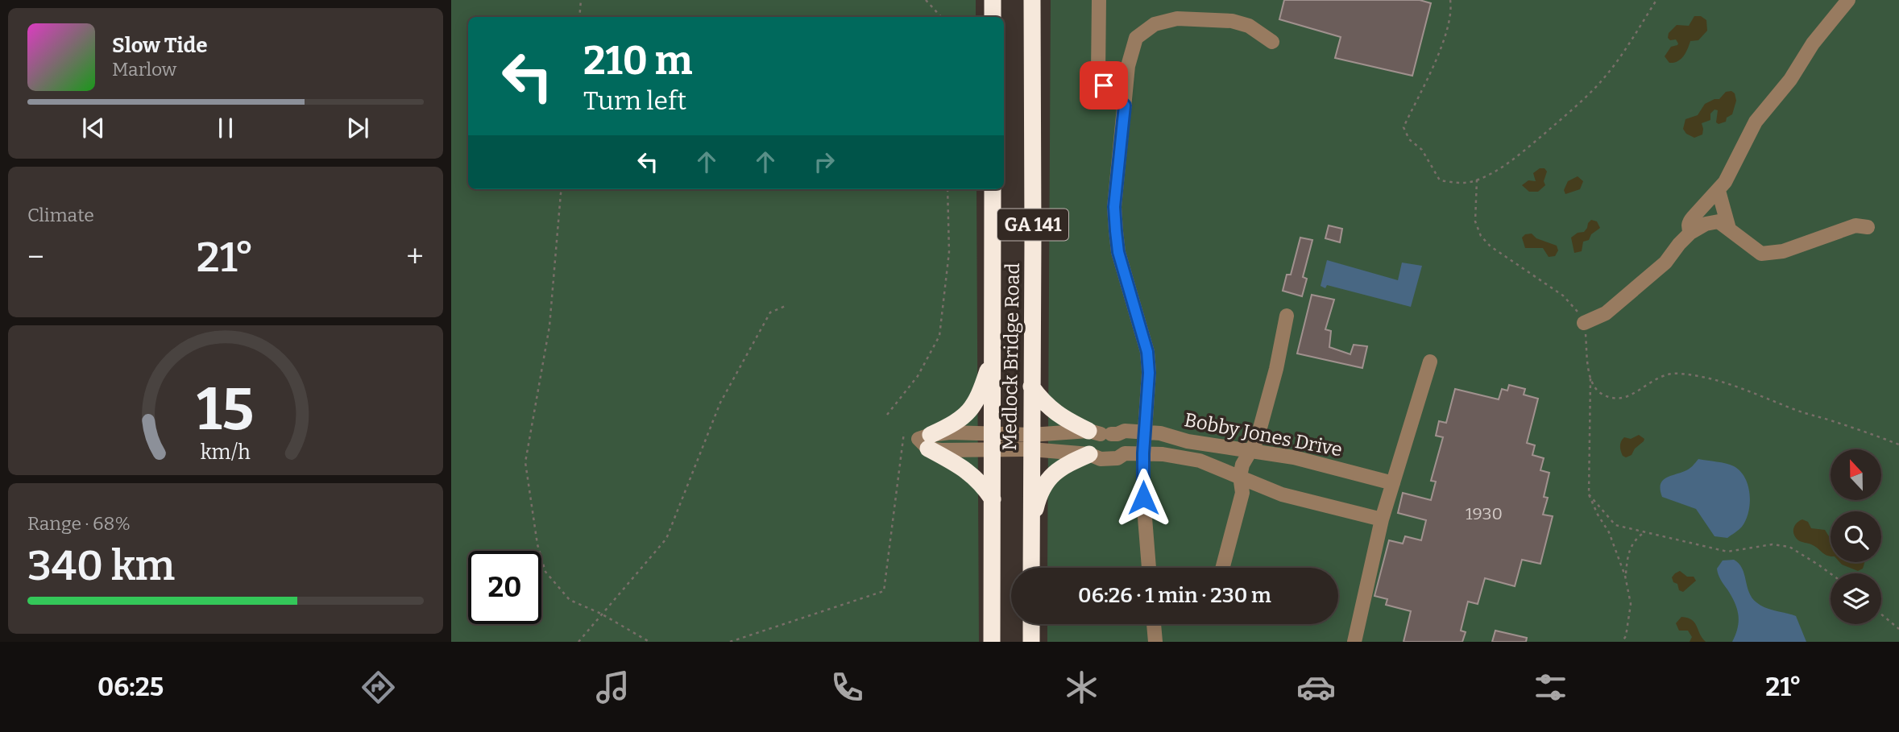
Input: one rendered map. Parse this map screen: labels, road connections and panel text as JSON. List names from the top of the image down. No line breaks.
{"streets":{"highway":["GA 141","Medlock Bridge Road"],"lane":["Bobby Jones Drive"]},"crossings":[["Medlock Bridge Road","Bobby Jones Drive"]],"house_numbers":["1930"],"north":"top","page":{"turn":["210 m","Turn left"],"song":["Slow Tide","Marlow"],"tile":["Climate",["Range · 68%","340 km"]],"heat":["−","21°","+"],"limit":"20","trip":"06:26 · 1 min · 230 m","tabs":["06:25","21°"],"gauge":["15","km/h"]}}
